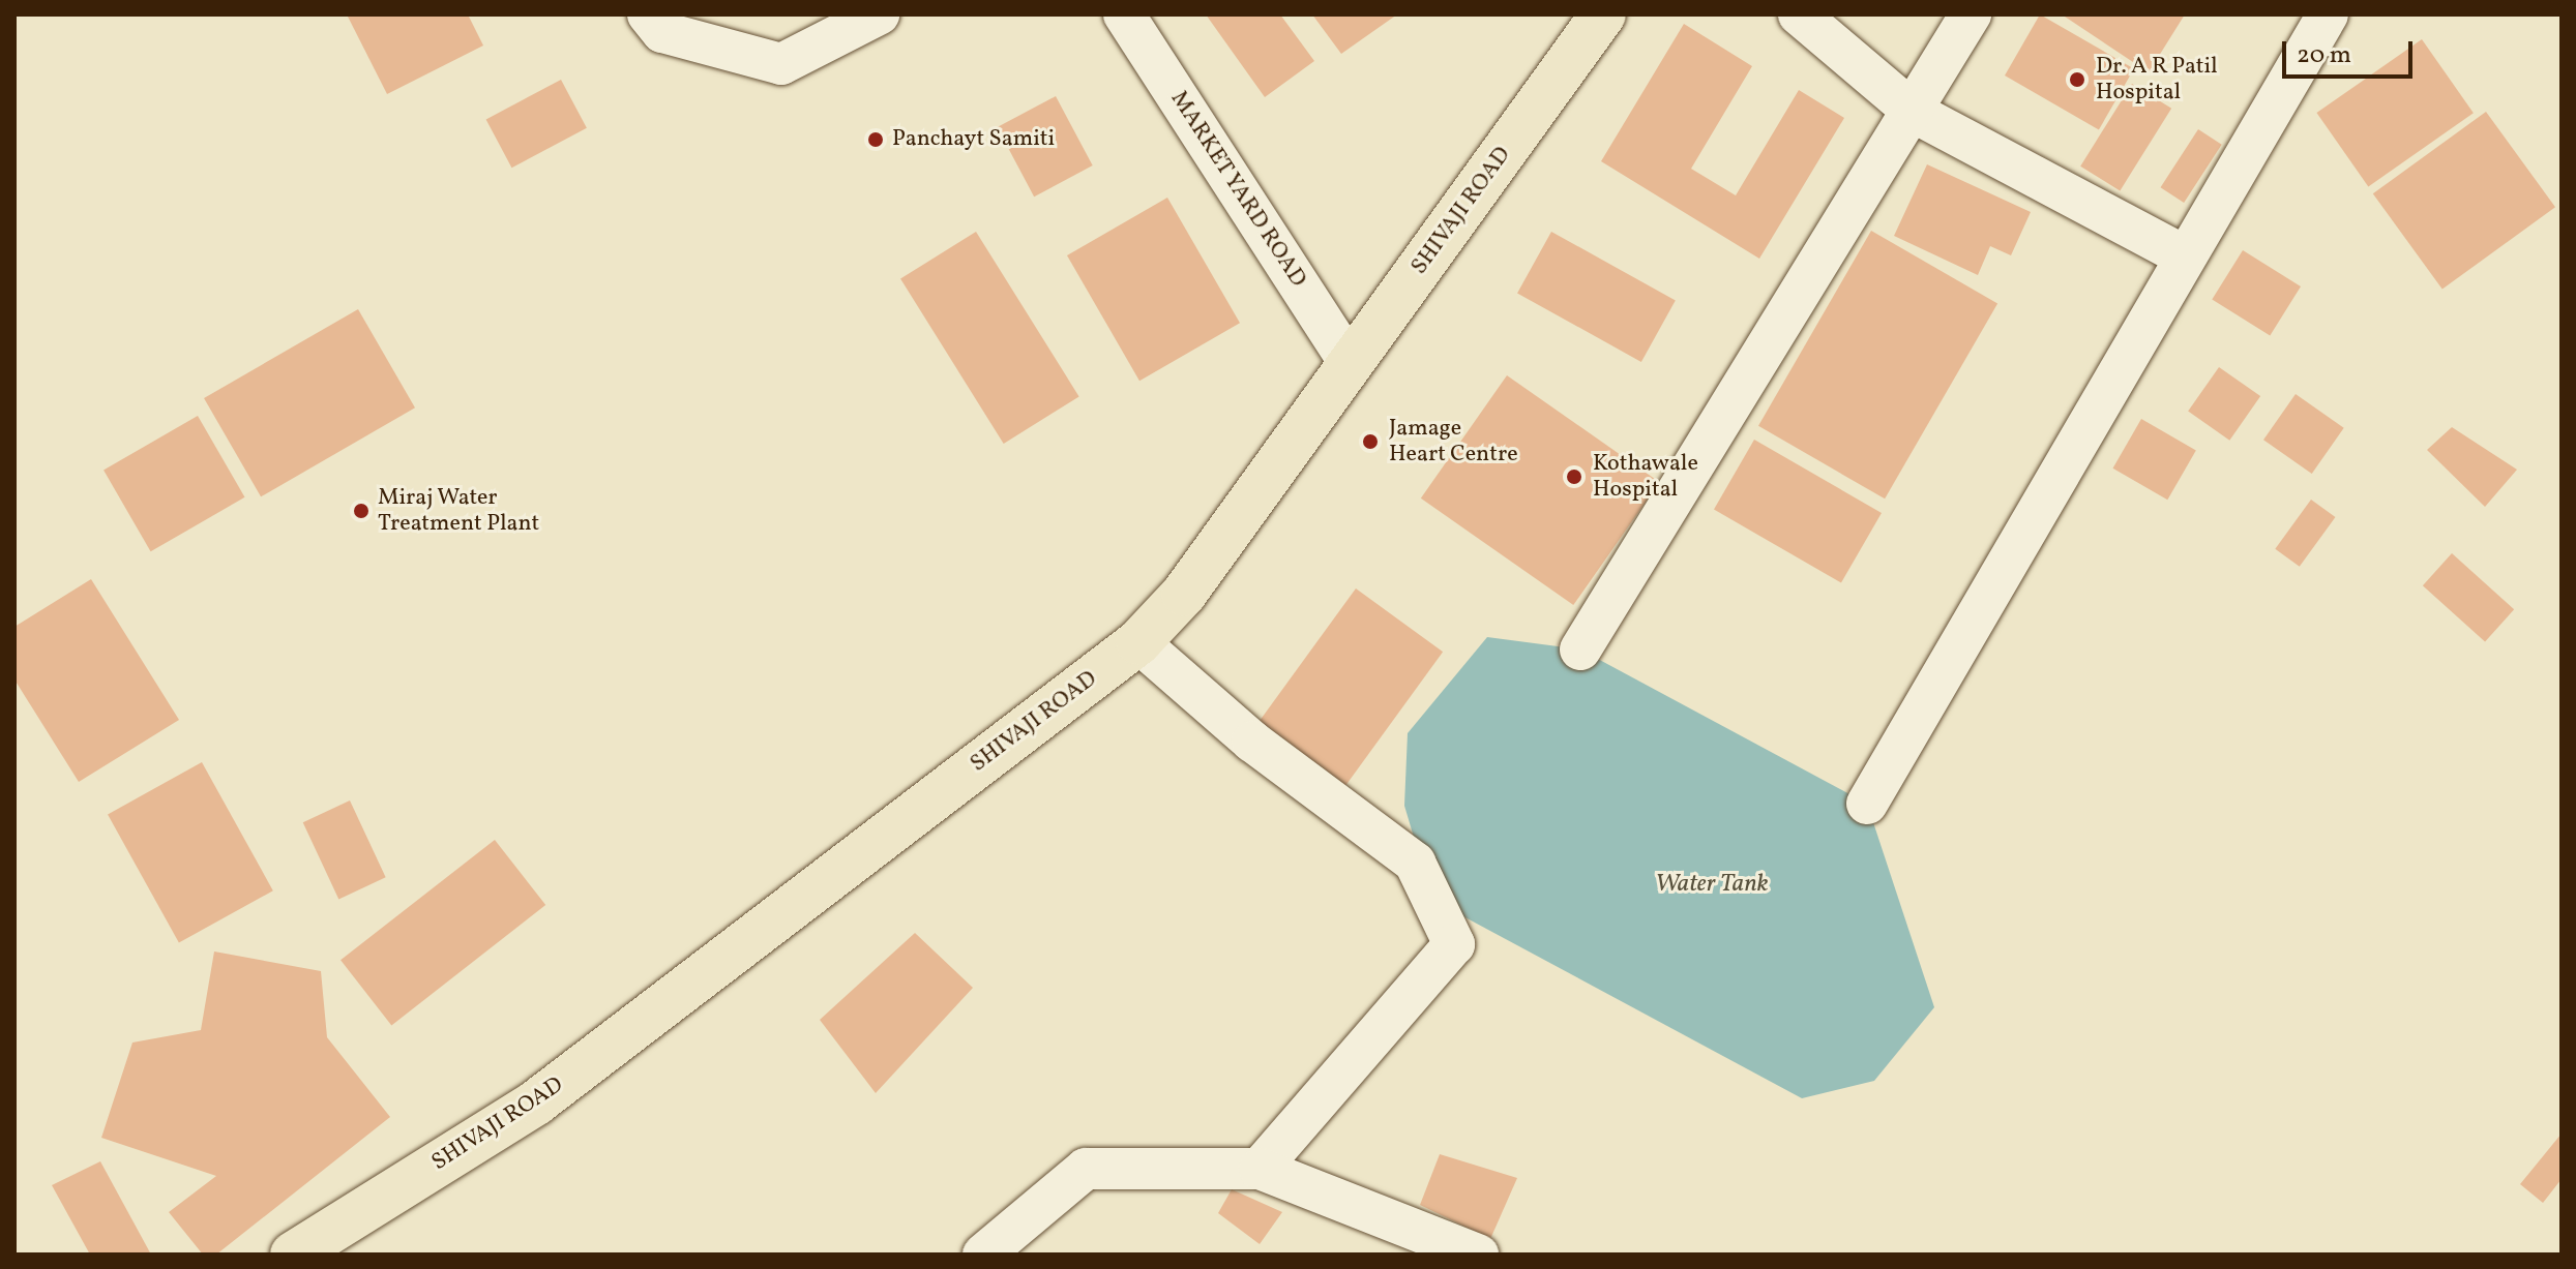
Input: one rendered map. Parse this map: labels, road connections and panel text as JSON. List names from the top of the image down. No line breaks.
{"streets":{"main road":["SHIVAJI ROAD"],"street":["MARKET YARD ROAD"]},"crossings":[["MARKET YARD ROAD","SHIVAJI ROAD"]],"water":["Water Tank"],"places":["Dr. A R Patil Hospital","Panchayt Samiti","Jamage Heart Centre","Kothawale Hospital","Miraj Water Treatment Plant"],"scale_bar":"20 m"}
